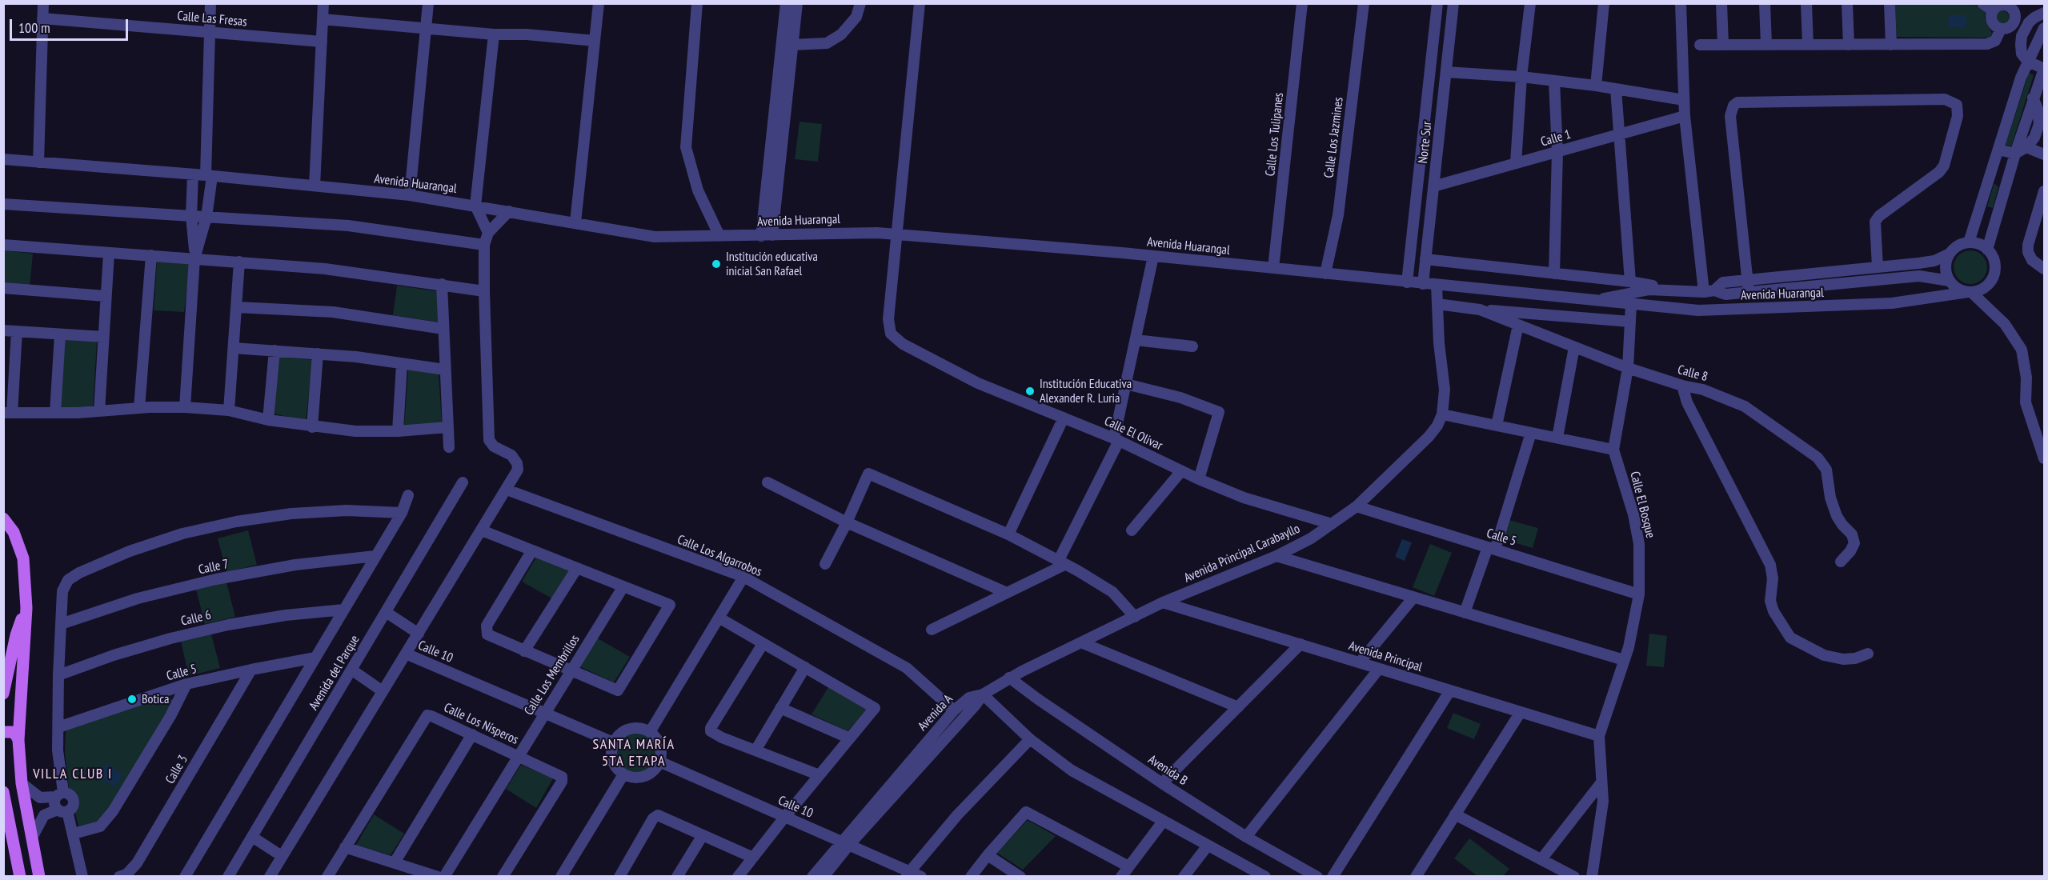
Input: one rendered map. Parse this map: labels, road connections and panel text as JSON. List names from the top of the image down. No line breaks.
{"streets":{"street":["Calle Las Fresas","Calle Los Tulipanes","Calle Los Jazmines","Calle 1","Norte Sur","Avenida Huarangal","Calle 8","Calle El Olivar","Calle El Bosque","Calle 5","Avenida Principal Carabayllo","Calle Los Algarrobos","Calle 7","Calle 6","Calle 10","Avenida Principal","Avenida del Parque","Calle Los Membrillos","Avenida A","Calle Los Nísperos","Calle 3","Avenida B"]},"crossings":[["Calle Los Tulipanes","Avenida Huarangal"],["Calle Los Jazmines","Avenida Huarangal"],["Calle 1","Norte Sur"],["Norte Sur","Avenida Huarangal"],["Avenida Huarangal","Calle El Olivar"],["Avenida Huarangal","Avenida Principal Carabayllo"],["Calle 8","Avenida Principal Carabayllo"],["Calle El Olivar","Avenida Principal Carabayllo"],["Calle El Bosque","Calle 5"],["Calle El Bosque","Avenida Principal"],["Calle 5","Avenida Principal Carabayllo"],["Calle 5","Calle 3"],["Avenida Principal Carabayllo","Avenida Principal"],["Avenida Principal Carabayllo","Avenida A"],["Avenida Principal Carabayllo","Avenida B"],["Calle Los Algarrobos","Avenida A"],["Calle 10","Calle Los Membrillos"],["Calle 10","Avenida A"],["Calle Los Membrillos","Calle Los Nísperos"]],"districts":["SANTA MARÍA 5TA ETAPA","VILLA CLUB I"],"places":["Institución educativa inicial San Rafael","Institución Educativa Alexander R. Luria","Botica"],"scale_bar":"100 m"}
